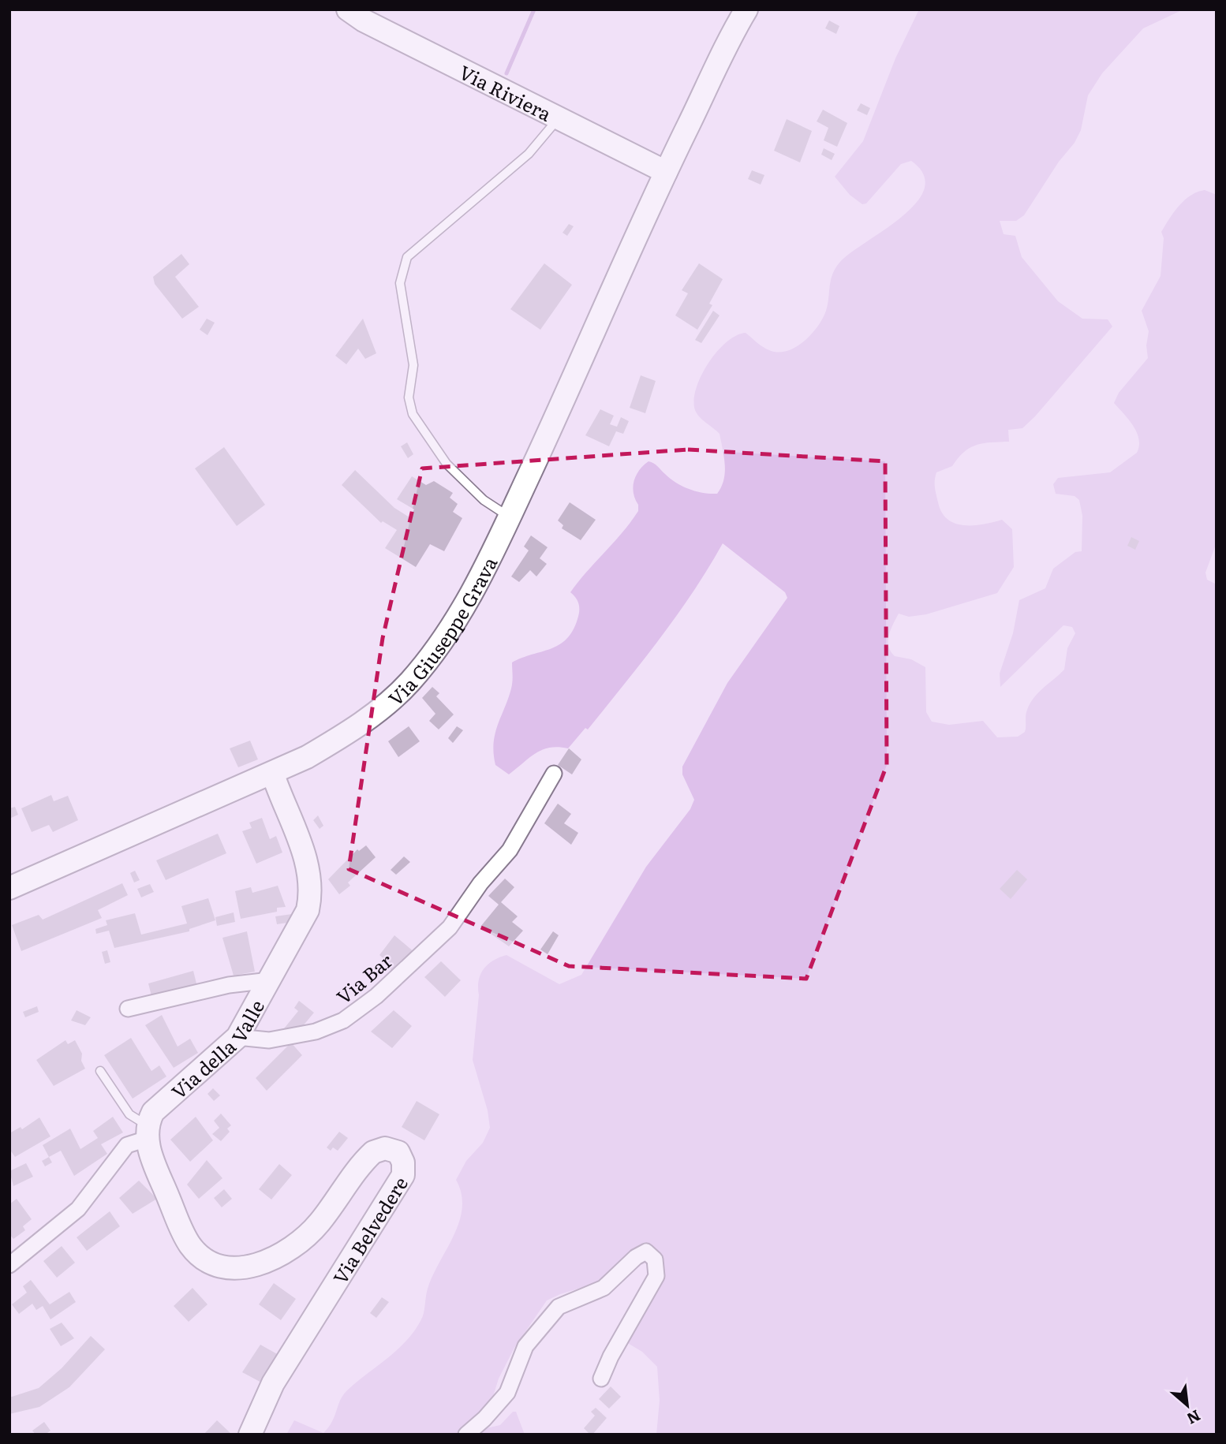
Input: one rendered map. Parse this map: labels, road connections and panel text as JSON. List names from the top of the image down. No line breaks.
{"streets":{"street":["Via Riviera","Via Giuseppe Grava","Via Bar","Via della Valle","Via Belvedere"]},"crossings":[["Via Riviera","Via Giuseppe Grava"],["Via Giuseppe Grava","Via della Valle"],["Via Bar","Via della Valle"],["Via della Valle","Via Belvedere"]],"north":"bottom right"}
